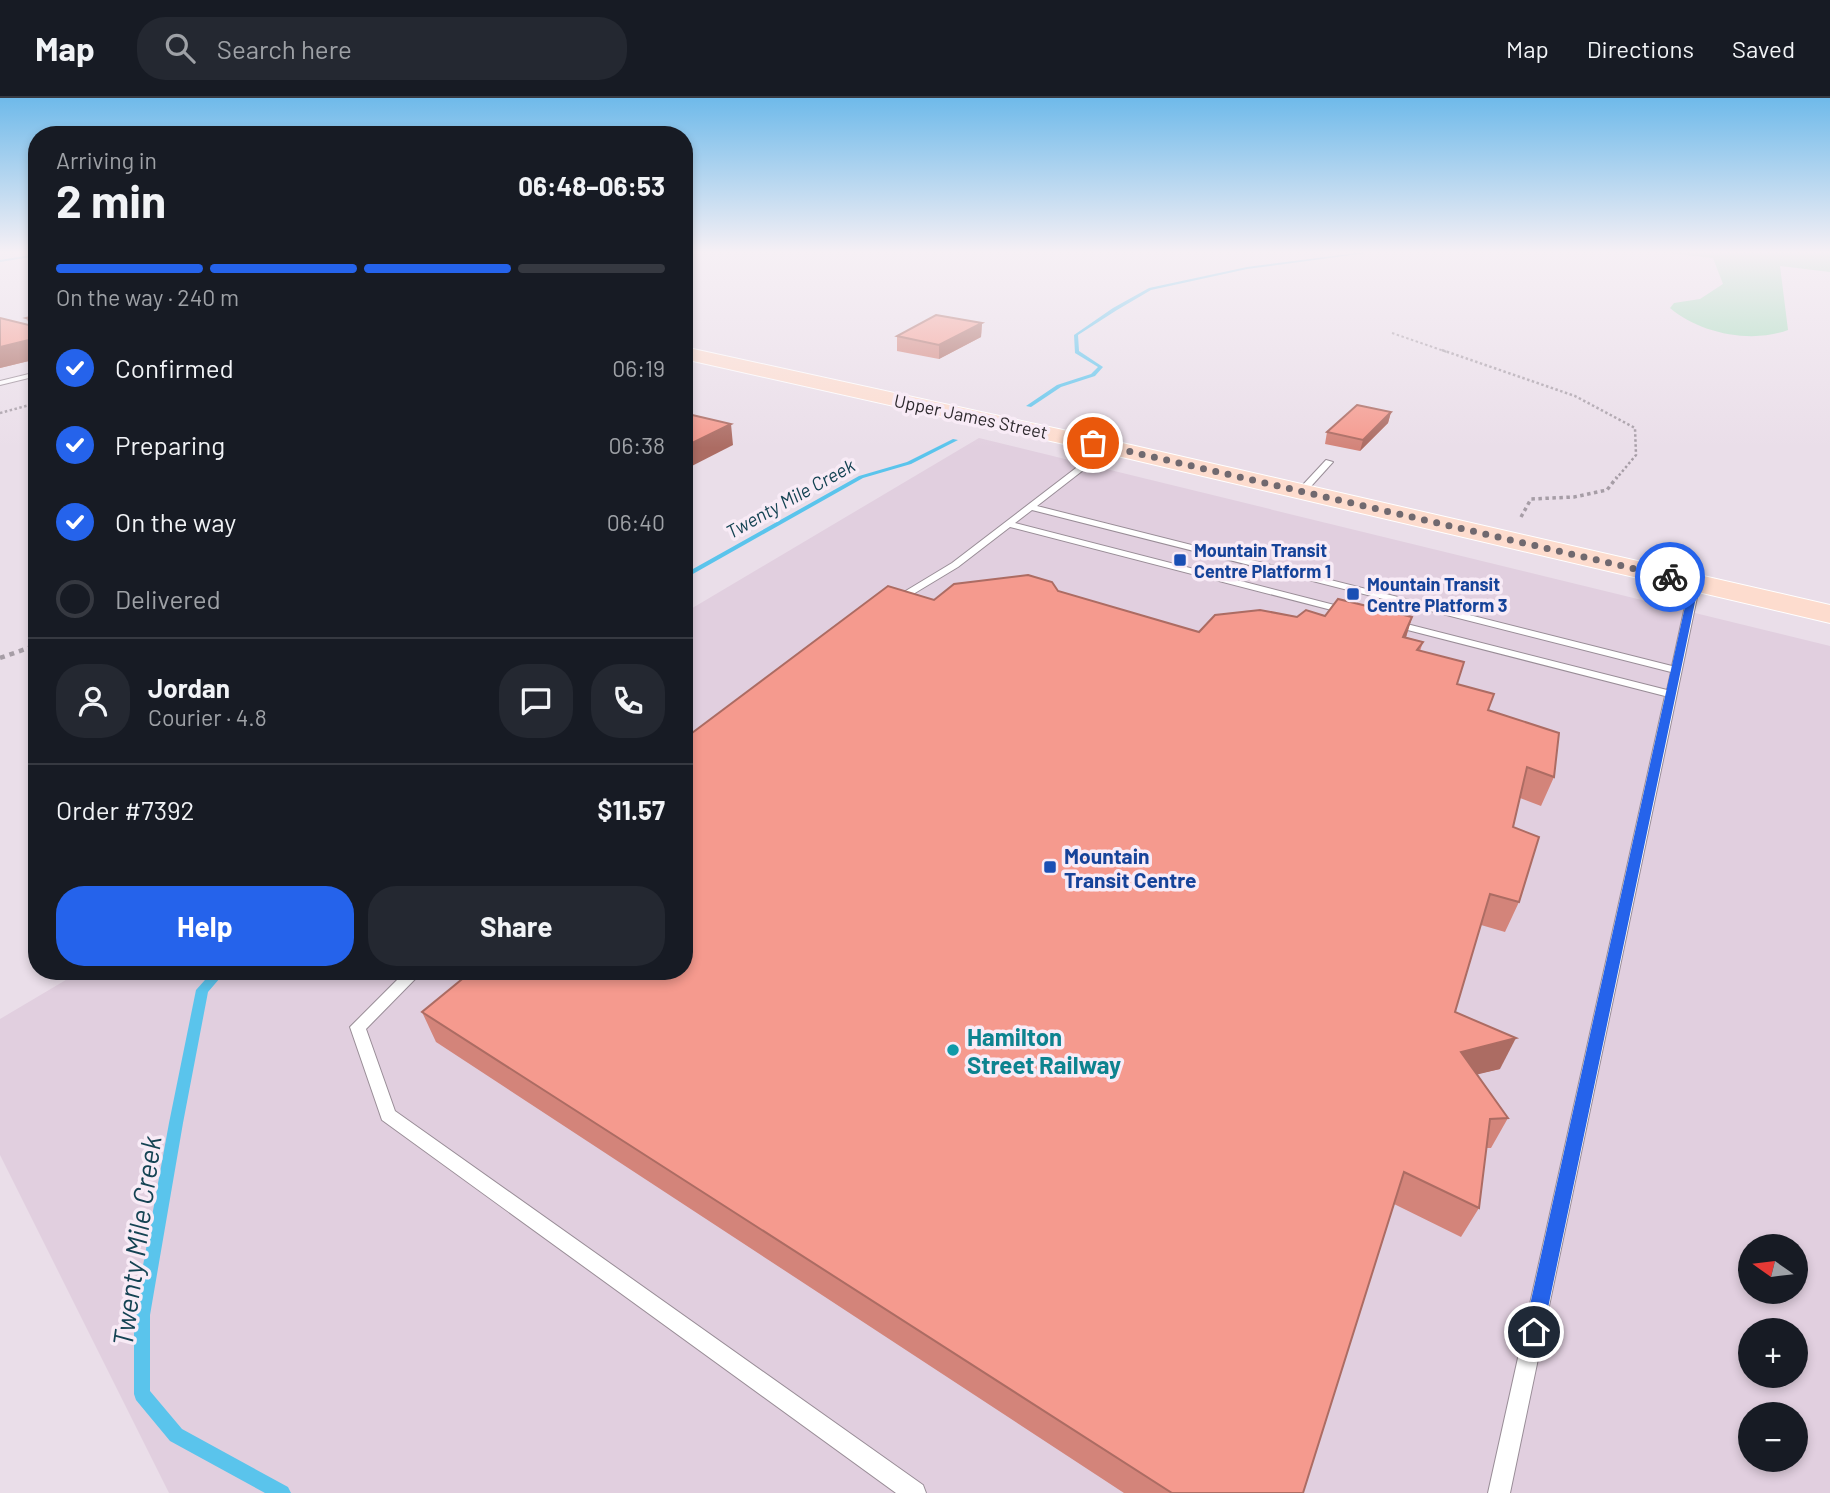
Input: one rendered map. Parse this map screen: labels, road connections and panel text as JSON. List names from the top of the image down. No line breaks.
{"streets":{"main road":["Upper James Street"]},"water":["Twenty Mile Creek"],"places":{"transit":["Mountain Transit Centre Platform 1","Mountain Transit Centre Platform 3","Mountain Transit Centre"],"other":["Hamilton Street Railway"]},"north":"left","page":{"header":"Map","search":"Search here","nav":["Map","Directions","Saved"],"heading":["2 min","Arriving in","06:48–06:53"],"panel":["Jordan","Courier · 4.8","Order #7392","$11.57"],"bar":"On the way · 240 m","list":[["Confirmed","06:19"],["Preparing","06:38"],["On the way","06:40"],"Delivered"],"buttons":["Help","Share"],"map_buttons":["+","−"]}}
